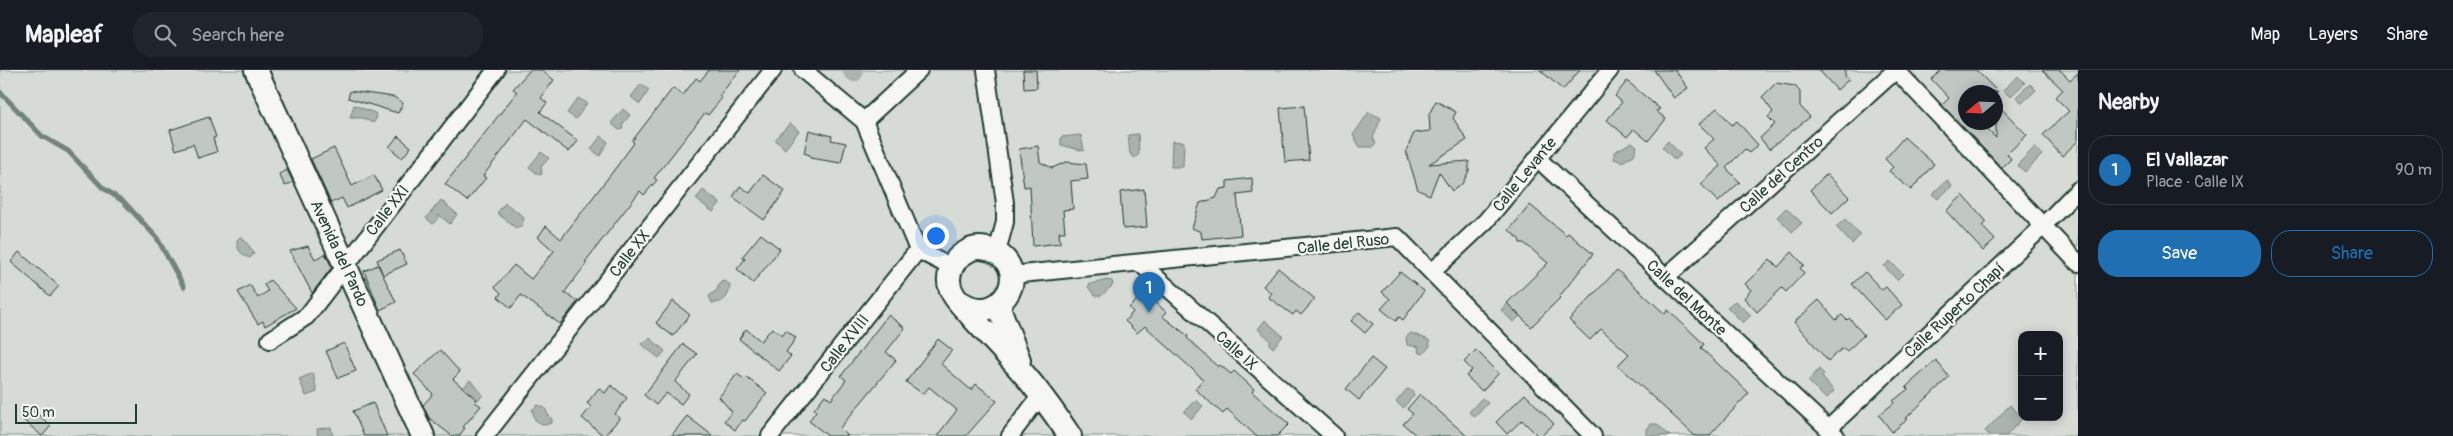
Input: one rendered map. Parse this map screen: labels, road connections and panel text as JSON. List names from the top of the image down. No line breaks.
{"streets":{"street":["Calle Levante","Calle del Centro","Calle XXI","Calle del Ruso","Avenida del Pardo","Calle XX","Calle del Monte","Calle Ruperto Chapí","Calle XVIII","Calle IX"]},"crossings":[["Calle Levante","Calle del Ruso"],["Calle Levante","Calle del Monte"],["Calle del Centro","Calle del Monte"],["Calle XXI","Avenida del Pardo"],["Calle del Ruso","Calle IX"],["Calle del Monte","Calle Ruperto Chapí"]],"scale_bar":"50 m","north":"left","page":{"header":"Mapleaf","search":"Search here","nav":["Map","Layers","Share"],"heading":"Nearby","list":[{"mark":"1","name":"El Vallazar","note":"Place · Calle IX","value":"90 m"}],"buttons":["Save","Share"],"pins":"1","map_buttons":["+","−"],"scale":"50 m"}}
